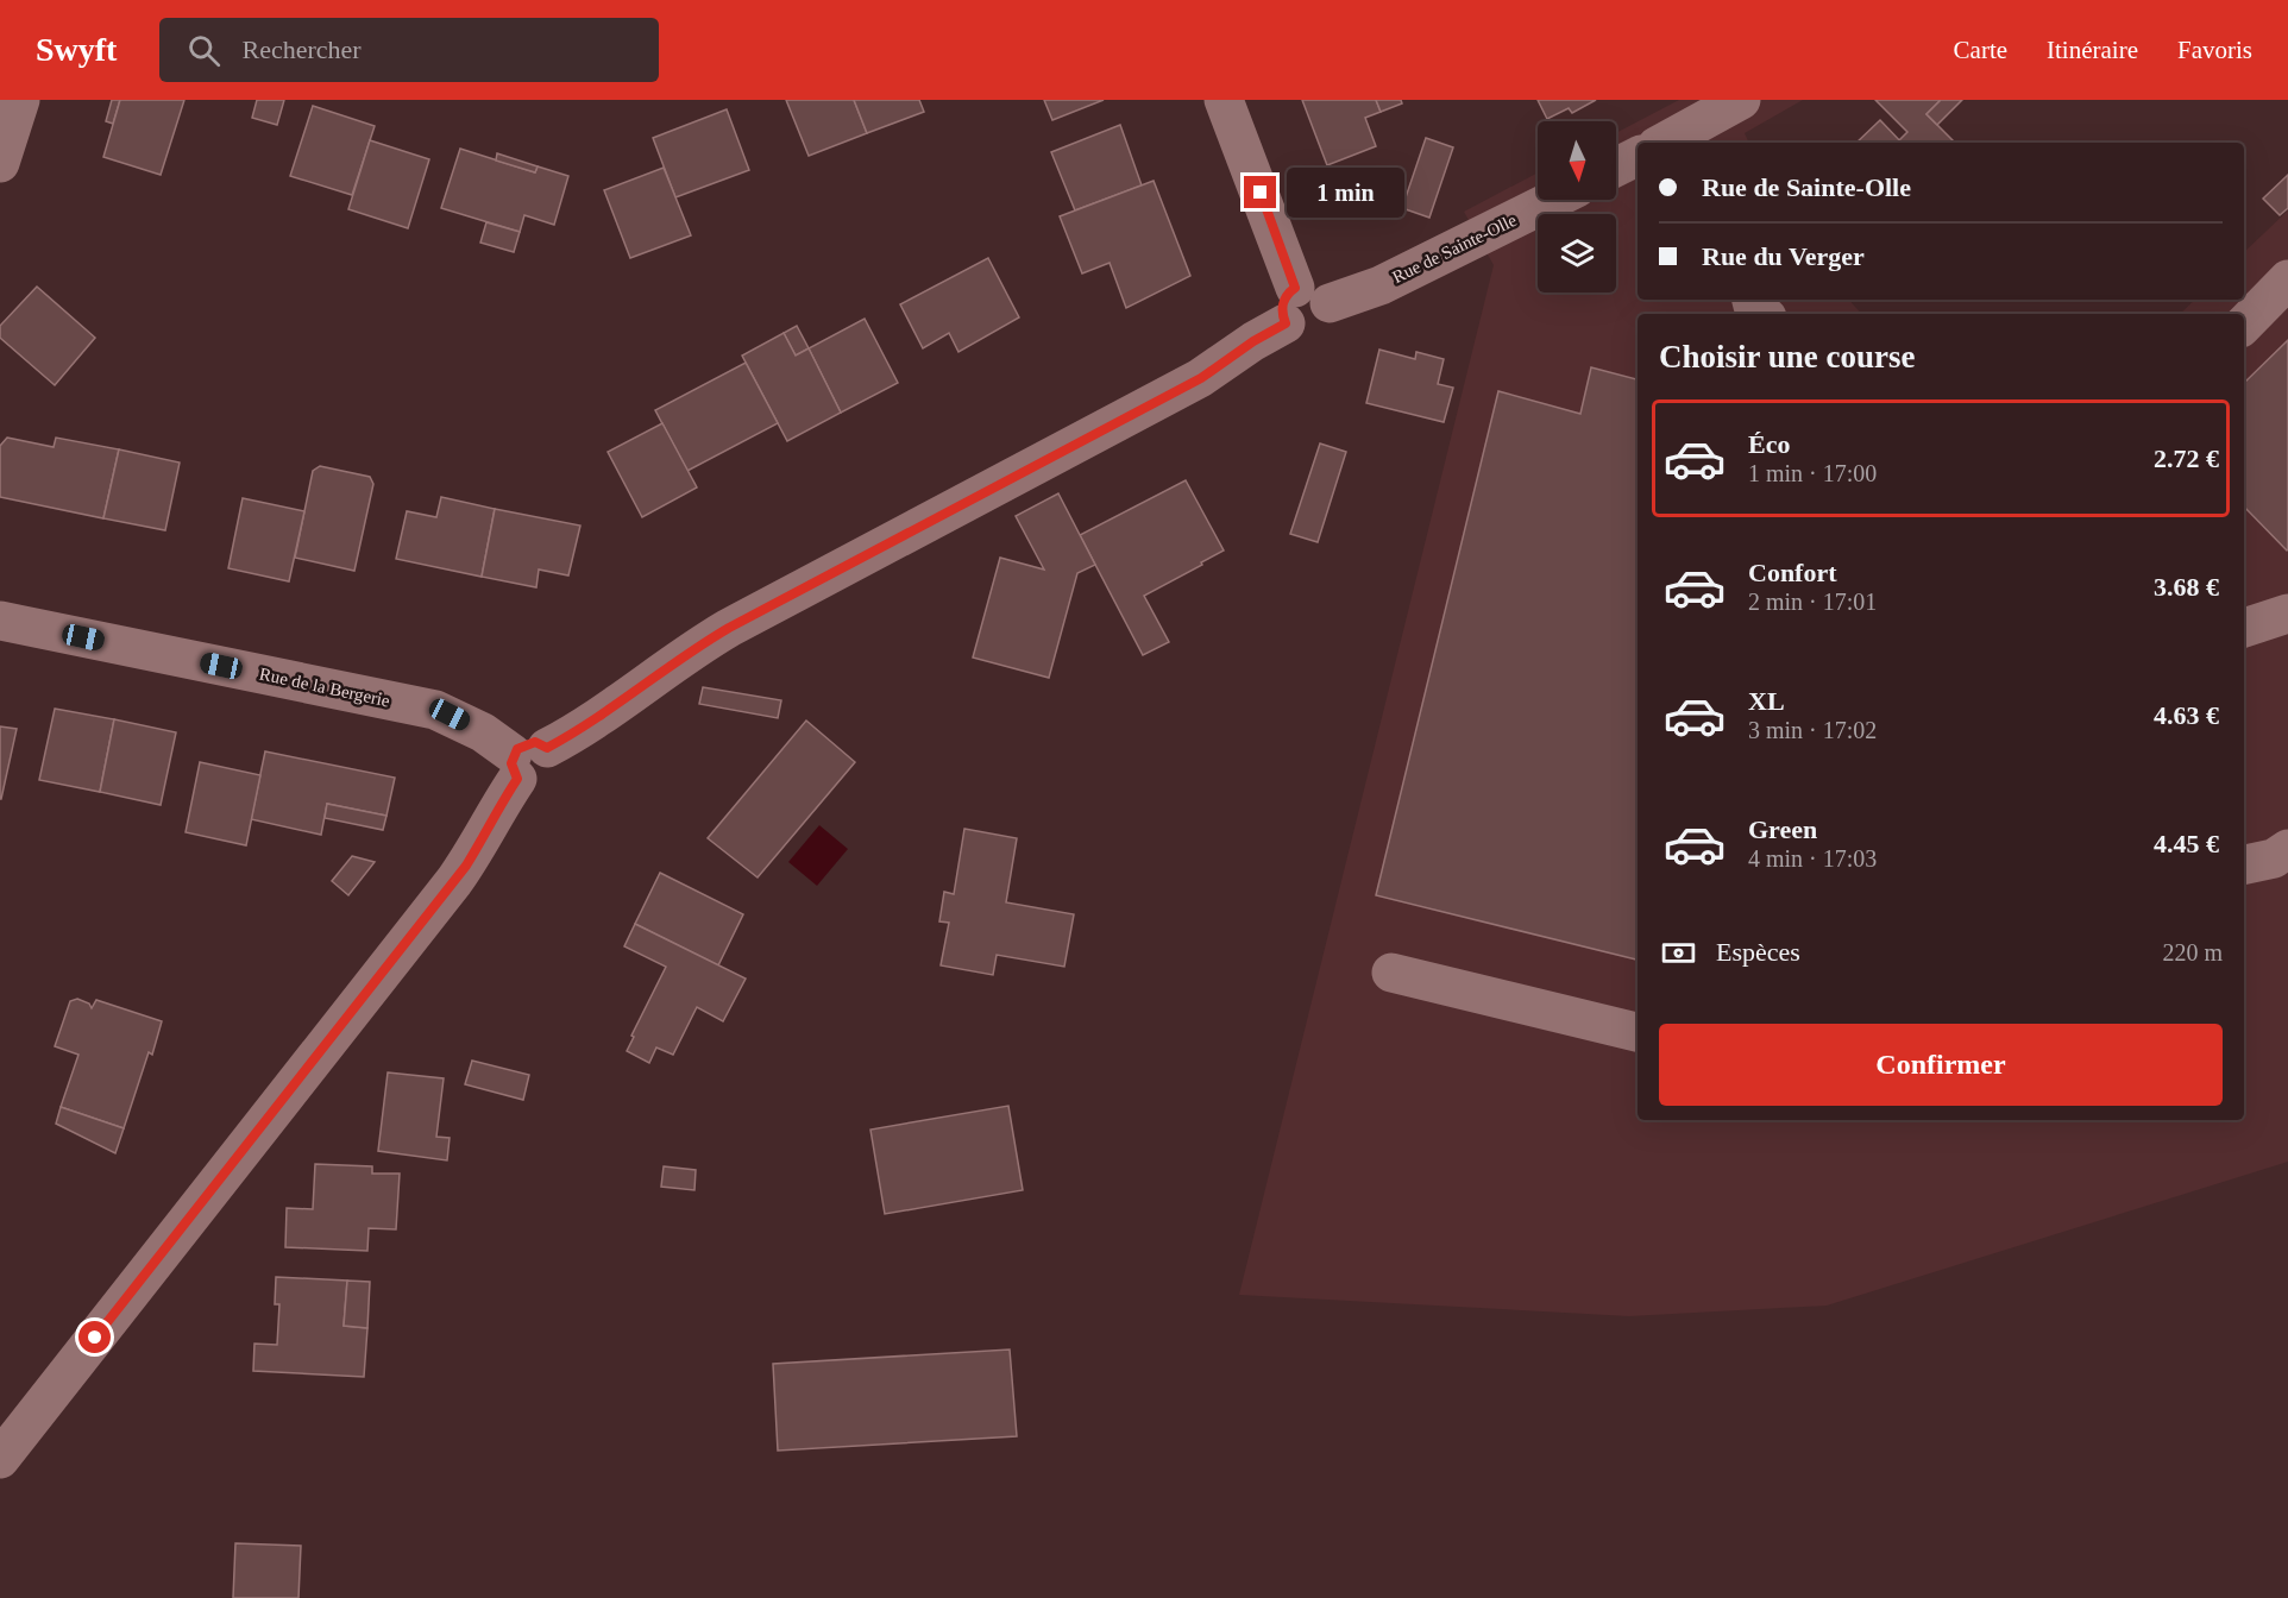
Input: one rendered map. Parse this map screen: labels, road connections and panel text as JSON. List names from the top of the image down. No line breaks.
{"streets":{"street":["Rue de Sainte-Olle","Rue de la Bergerie"]},"crossings":[["Rue de Sainte-Olle","Rue de la Bergerie"]],"north":"bottom","page":{"header":"Swyft","search":"Rechercher","nav":["Carte","Itinéraire","Favoris"],"banner":["Rue de Sainte-Olle","Rue du Verger"],"bubble":"1 min","heading":"Choisir une course","list":[{"name":"Éco","note":"1 min · 17:00","value":"2.72 €"},{"name":"Confort","note":"2 min · 17:01","value":"3.68 €"},{"name":"XL","note":"3 min · 17:02","value":"4.63 €"},{"name":"Green","note":"4 min · 17:03","value":"4.45 €"}],"pay":["Espèces","220 m"],"buttons":"Confirmer"}}
